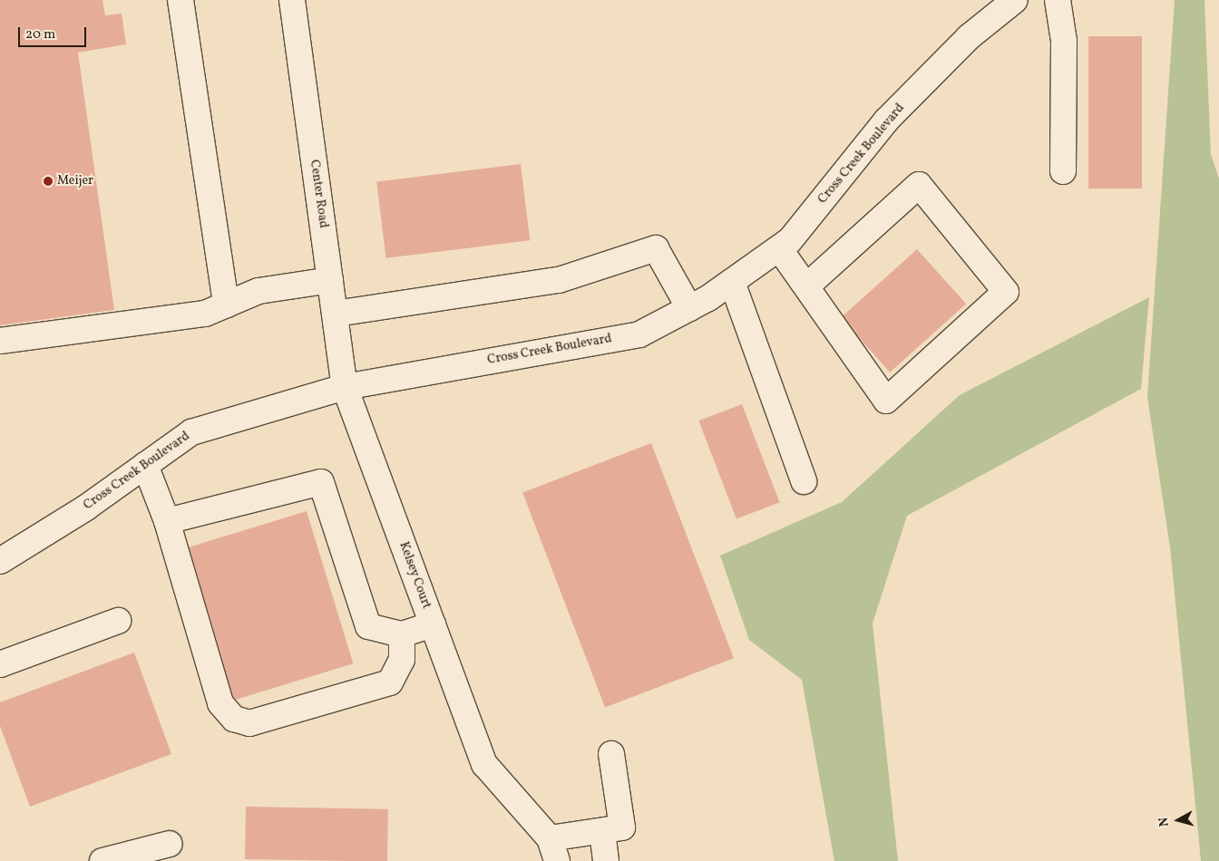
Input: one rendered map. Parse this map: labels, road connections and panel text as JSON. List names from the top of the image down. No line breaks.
{"streets":{"street":["Cross Creek Boulevard","Center Road","Kelsey Court"]},"crossings":[["Cross Creek Boulevard","Center Road"],["Cross Creek Boulevard","Kelsey Court"],["Center Road","Kelsey Court"]],"places":["Meijer"],"scale_bar":"20 m","north":"left"}
